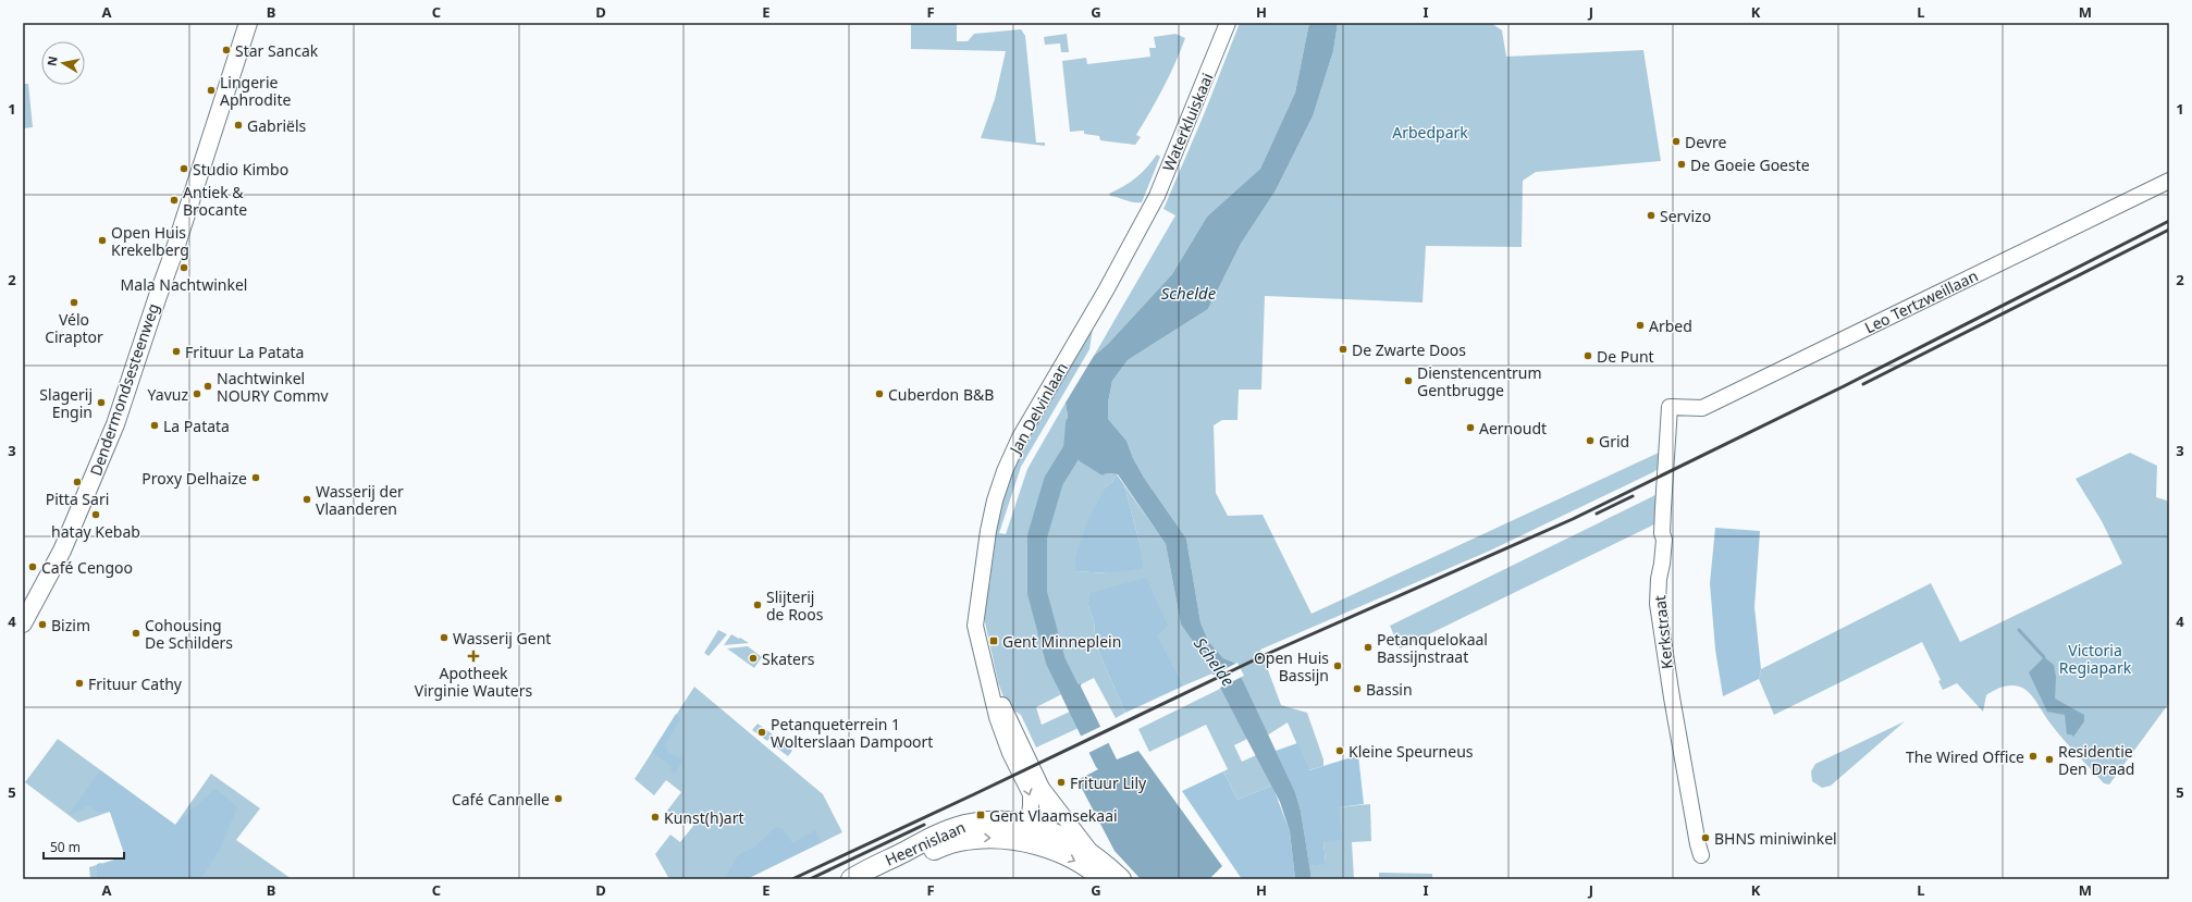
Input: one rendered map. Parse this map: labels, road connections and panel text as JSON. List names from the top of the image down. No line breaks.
{"streets":{"main road":["Dendermondsesteenweg","Heernislaan"],"street":["Waterkluiskaai","Leo Tertzweillaan","Jan Delvinlaan","Kerkstraat"]},"crossings":[["Waterkluiskaai","Jan Delvinlaan"],["Leo Tertzweillaan","Kerkstraat"],["Jan Delvinlaan","Heernislaan"]],"water":["Schelde"],"parks":["Arbedpark","Victoria Regiapark"],"places":{"other":["Star Sancak","Lingerie Aphrodite","Gabriëls","Devre","De Goeie Goeste","Studio Kimbo","Antiek & Brocante","Servizo","Open Huis Krekelberg","Mala Nachtwinkel","Vélo Ciraptor","Arbed","De Zwarte Doos","Frituur La Patata","De Punt","Dienstencentrum Gentbrugge","Nachtwinkel NOURY Commv","Yavuz","Cuberdon B&B","Slagerij Engin","La Patata","Aernoudt","Grid","Proxy Delhaize","Pitta Sari","Wasserij der Vlaanderen","hatay Kebab","Café Cengoo","Slijterij de Roos","Bizim","Cohousing De Schilders","Wasserij Gent","Petanquelokaal Bassijnstraat","Skaters","Open Huis Bassijn","Frituur Cathy","Bassin","Petanqueterrein 1 Wolterslaan Dampoort","Kleine Speurneus","The Wired Office","Residentie Den Draad","Frituur Lily","Café Cannelle","Kunst(h)art","BHNS miniwinkel"],"transit":["Gent Minneplein","Gent Vlaamsekaai"],"health":["Apotheek Virginie Wauters"]},"scale_bar":"50 m","north":"left","grid":{"columns":["A","B","C","D","E","F","G","H","I","J","K","L","M"],"rows":["1","2","3","4","5"]}}
